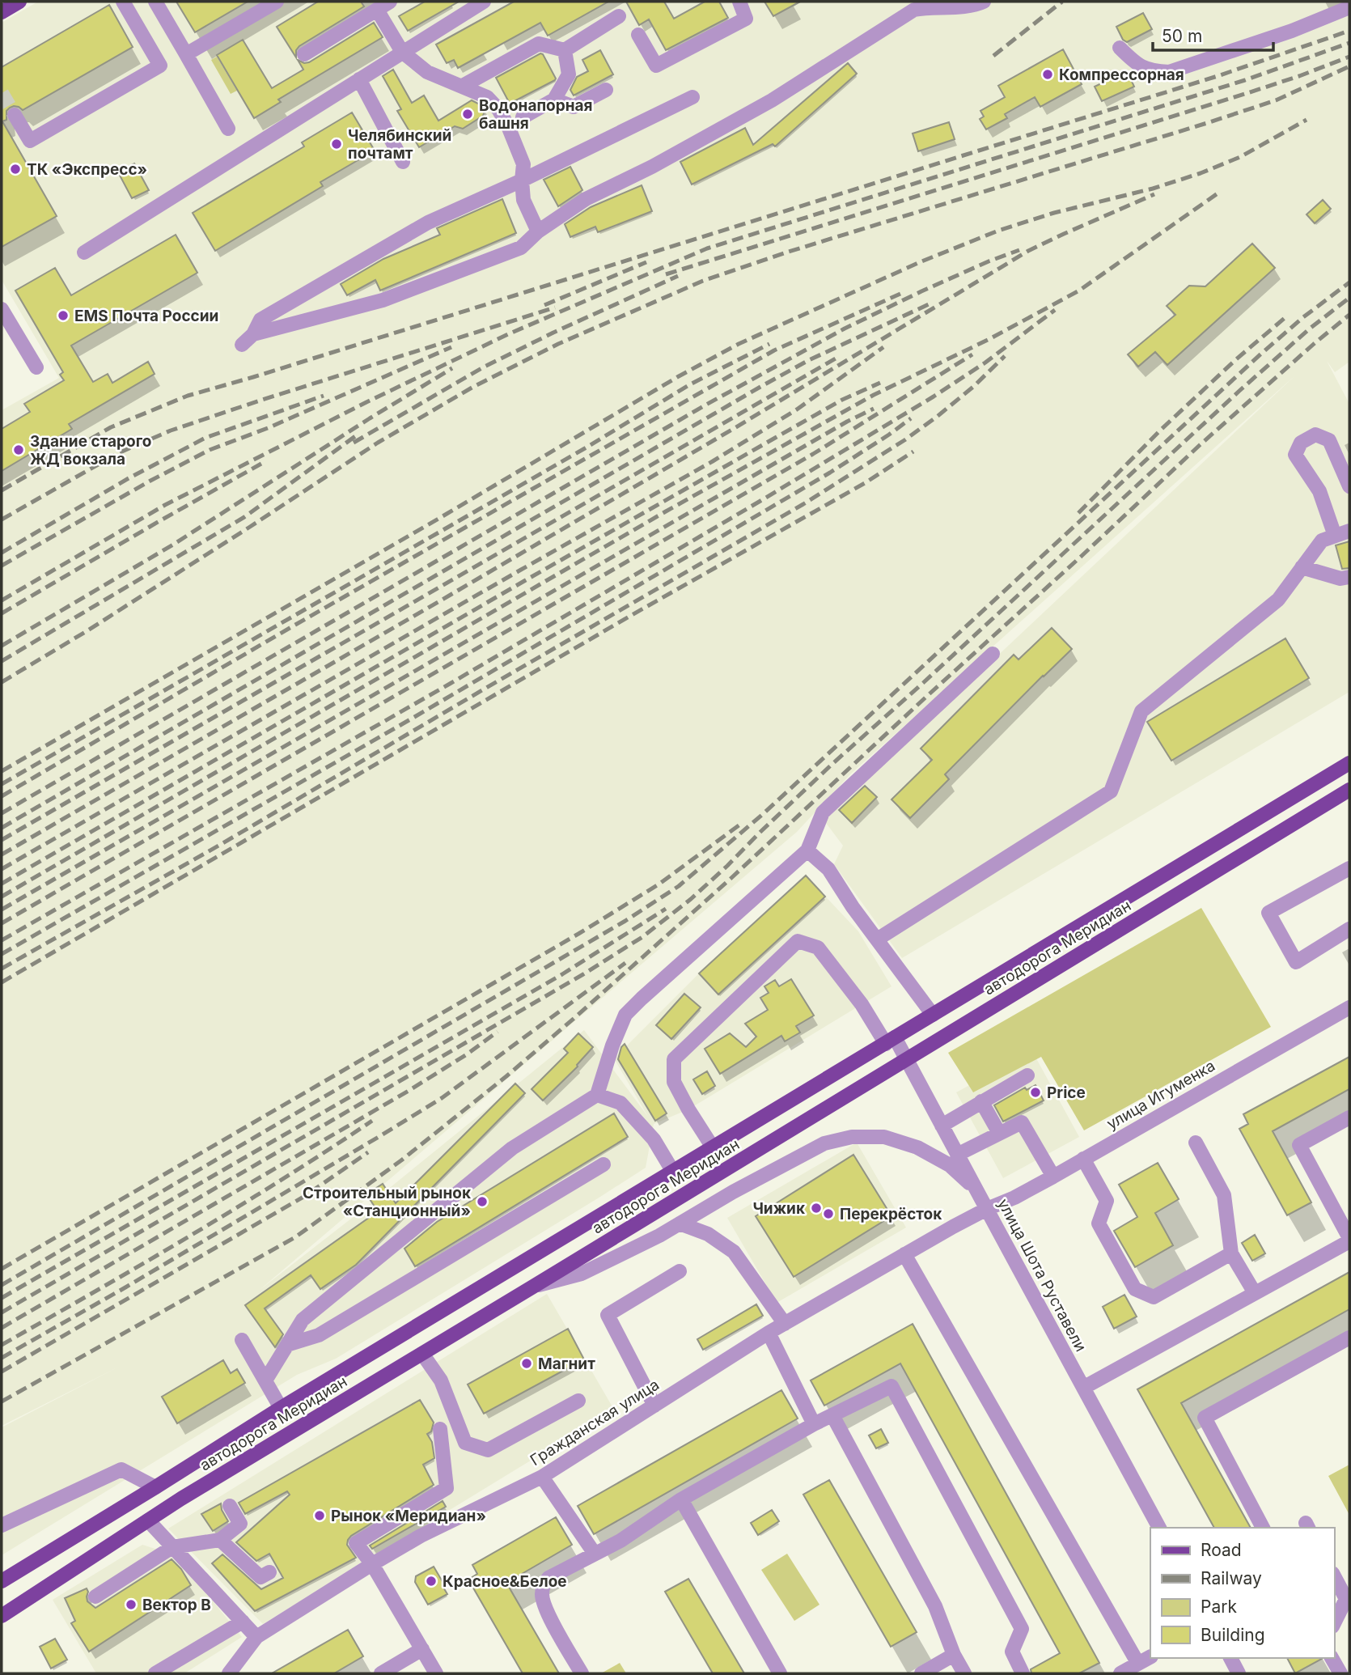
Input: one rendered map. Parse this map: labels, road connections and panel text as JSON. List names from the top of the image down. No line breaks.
{"streets":{"main road":["автодорога Меридиан"],"street":["улица Игуменка","улица Шота Руставели","Гражданская улица"]},"crossings":[["автодорога Меридиан","улица Шота Руставели"],["улица Игуменка","улица Шота Руставели"],["улица Игуменка","Гражданская улица"],["улица Шота Руставели","Гражданская улица"]],"places":["Компрессорная","Водонапорная башня","Челябинский почтамт","ТК «Экспресс»","EMS Почта России","Здание старого ЖД вокзала","Price","Строительный рынок «Станционный»","Чижик","Перекрёсток","Магнит","Рынок «Меридиан»","Красное&Белое","Вектор В"],"legend":["Road","Railway","Park","Building"],"scale_bar":"50 m"}
